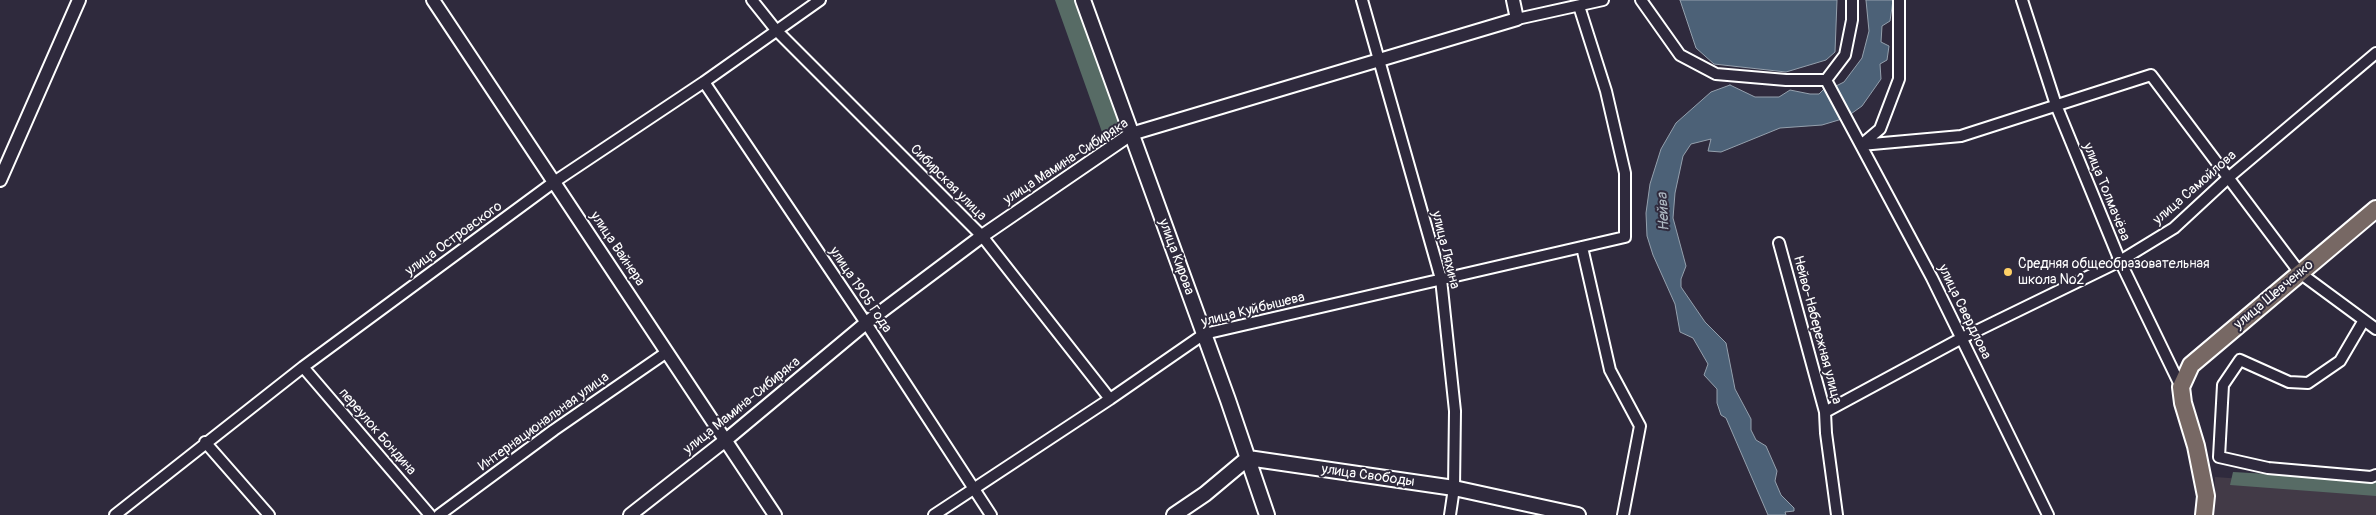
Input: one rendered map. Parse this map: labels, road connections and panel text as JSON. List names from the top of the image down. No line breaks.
{"streets":{"main road":["улица Кирова","улица Шевченко","улица Свободы"],"street":["улица Мамина-Сибиряка","Сибирская улица","улица Самойлова","улица Толмачёва","улица Островского","улица Вайнера","улица Ляхина","улица 1905 Года","улица Куйбышева","улица Свердлова","Нейво-Набережная улица","Интернациональная улица","переулок Бондина"]},"crossings":[["улица Мамина-Сибиряка","Сибирская улица"],["улица Мамина-Сибиряка","улица Вайнера"],["улица Мамина-Сибиряка","улица Ляхина"],["улица Мамина-Сибиряка","улица Кирова"],["улица Мамина-Сибиряка","улица 1905 Года"],["улица Мамина-Сибиряка","улица Куйбышева"],["Сибирская улица","улица Островского"],["Сибирская улица","улица Куйбышева"],["улица Самойлова","улица Толмачёва"],["улица Самойлова","улица Свердлова"],["улица Самойлова","Нейво-Набережная улица"],["улица Толмачёва","улица Шевченко"],["улица Островского","улица Вайнера"],["улица Островского","улица 1905 Года"],["улица Островского","переулок Бондина"],["улица Вайнера","Интернациональная улица"],["улица Ляхина","улица Куйбышева"],["улица Ляхина","улица Свободы"],["улица Кирова","улица Куйбышева"],["улица Кирова","улица Свободы"],["улица 1905 Года","улица Куйбышева"]],"water":["Нейва"],"places":["Средняя общеобразовательная школа №2"]}
